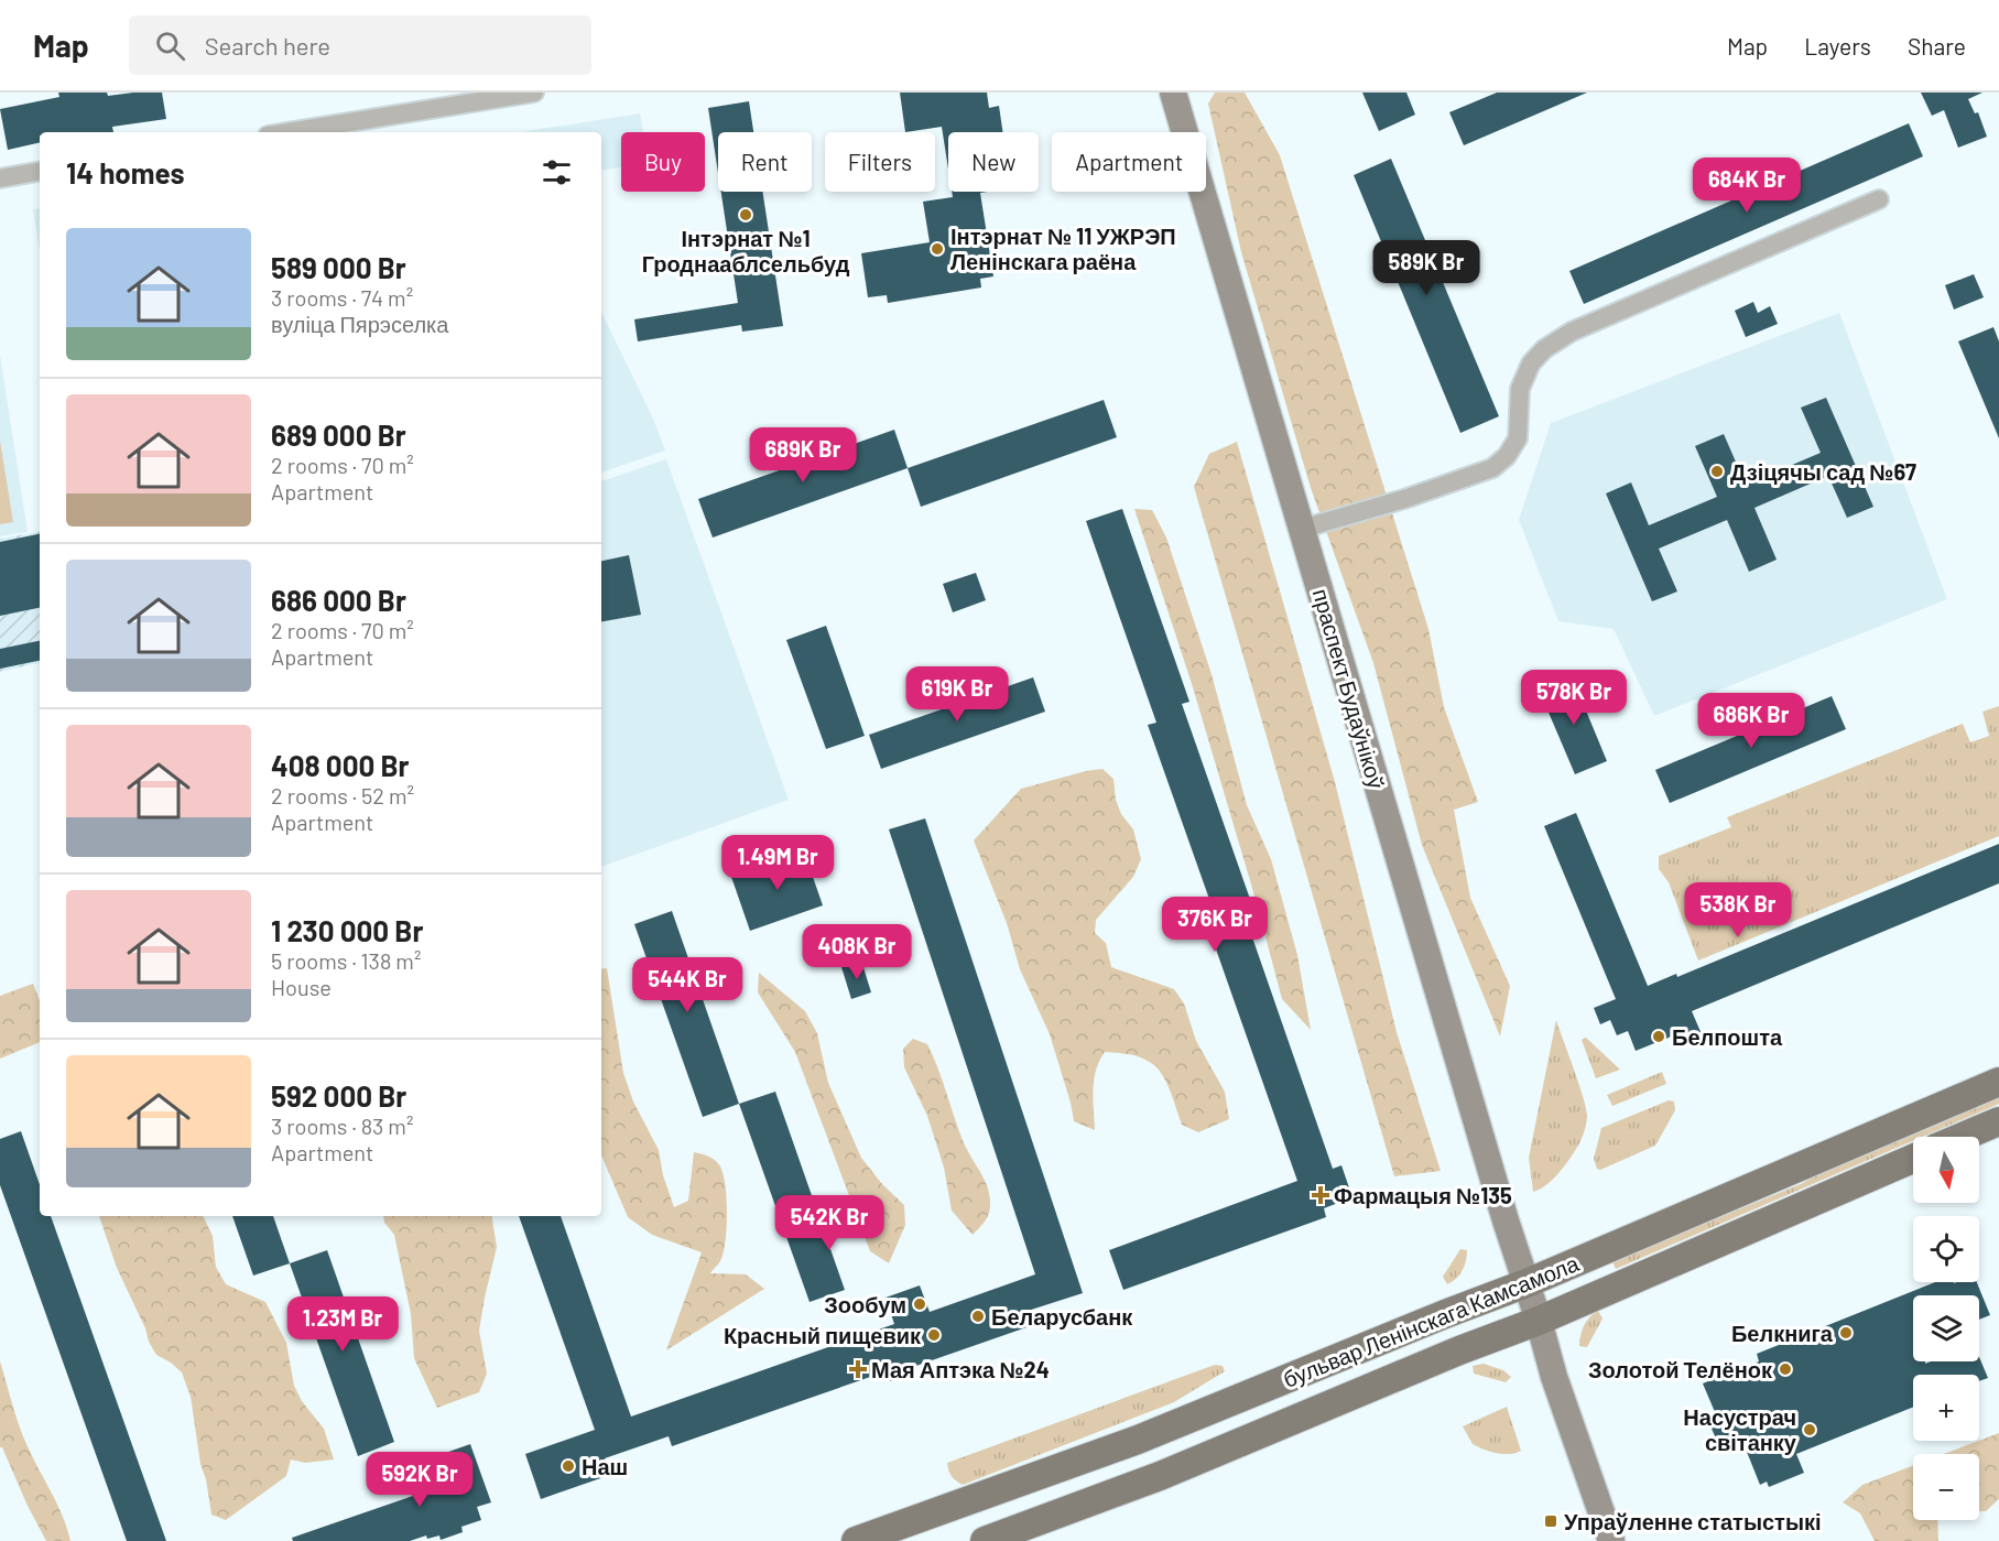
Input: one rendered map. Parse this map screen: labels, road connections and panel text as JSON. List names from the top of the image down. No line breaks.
{"streets":{"main road":["бульвар Ленінскага Камсамола"],"street":["праспект Будаўнікоў"]},"crossings":[["праспект Будаўнікоў","бульвар Ленінскага Камсамола"]],"places":{"other":["Інтэрнат №1 Гроднааблсельбуд","Інтэрнат № 11 УЖРЭП Ленінскага раёна","Дзіцячы сад №67","Белпошта","Зообум","Беларусбанк","Белкнига","Красный пищевик","Золотой Телёнок","Насустрач світанку","Наш"],"health":["Фармацыя №135","Мая Аптэка №24"],"transit":["Упраўленне статыстыкі"]},"north":"bottom","page":{"header":"Map","search":"Search here","nav":["Map","Layers","Share"],"chip":["Buy","Rent","Filters","New","Apartment"],"heading":"14 homes","price":["684K Br","589K Br","689K Br","619K Br","578K Br","686K Br","1.49M Br","538K Br","376K Br","408K Br","544K Br","542K Br","1.23M Br","592K Br"],"list":[{"name":"589 000 Br","note":"3 rooms · 74 m² · вуліца Пярэселка"},{"name":"689 000 Br","note":"2 rooms · 70 m² · Apartment"},{"name":"686 000 Br","note":"2 rooms · 70 m² · Apartment"},{"name":"408 000 Br","note":"2 rooms · 52 m² · Apartment"},{"name":"1 230 000 Br","note":"5 rooms · 138 m² · House"},{"name":"592 000 Br","note":"3 rooms · 83 m² · Apartment"}],"map_buttons":["+","−"]}}
